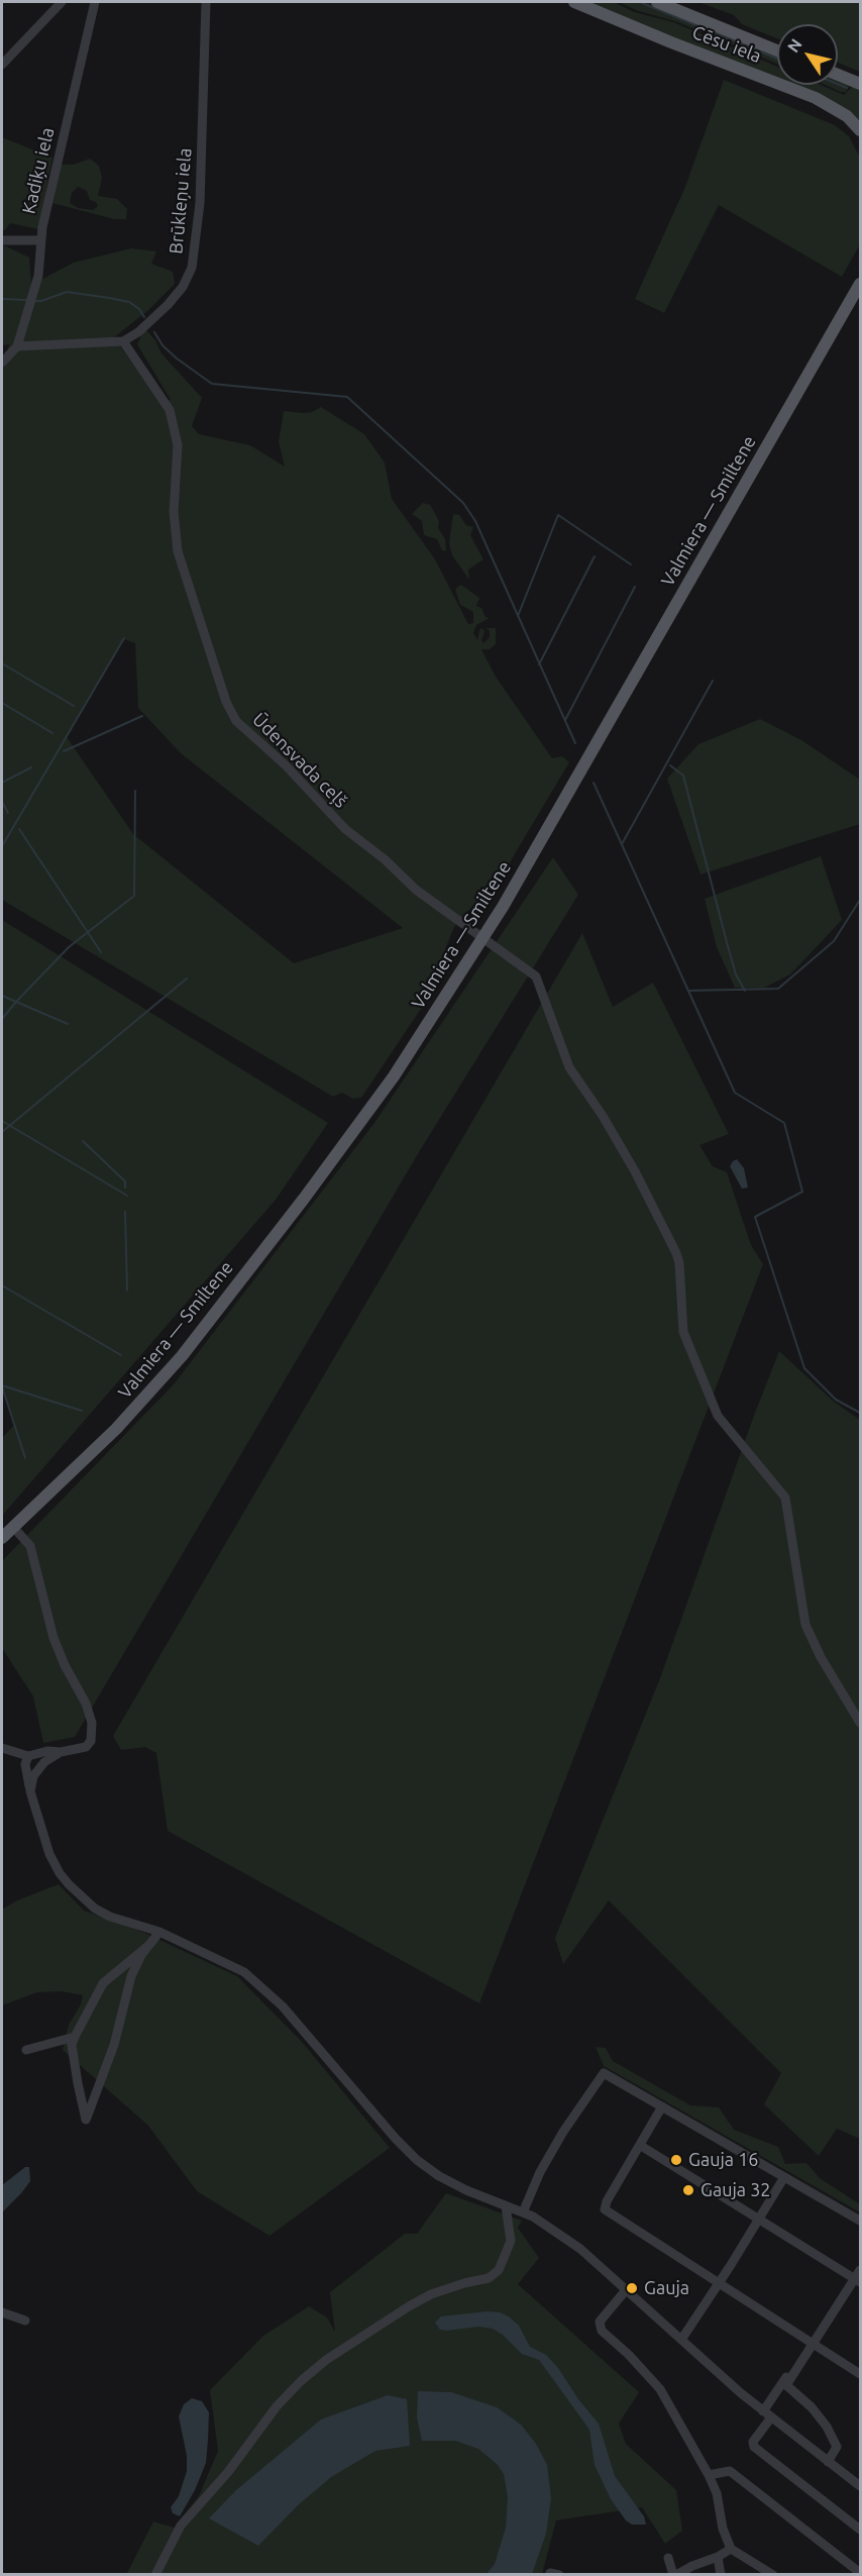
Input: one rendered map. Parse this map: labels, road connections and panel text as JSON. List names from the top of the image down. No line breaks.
{"streets":{"main road":["Cēsu iela","Valmiera — Smiltene"],"street":["Kadiķu iela","Brūkleņu iela","Ūdensvada ceļš"]},"crossings":[["Brūkleņu iela","Ūdensvada ceļš"],["Valmiera — Smiltene","Ūdensvada ceļš"]],"places":["Gauja 16","Gauja 32","Gauja"],"north":"top left"}
